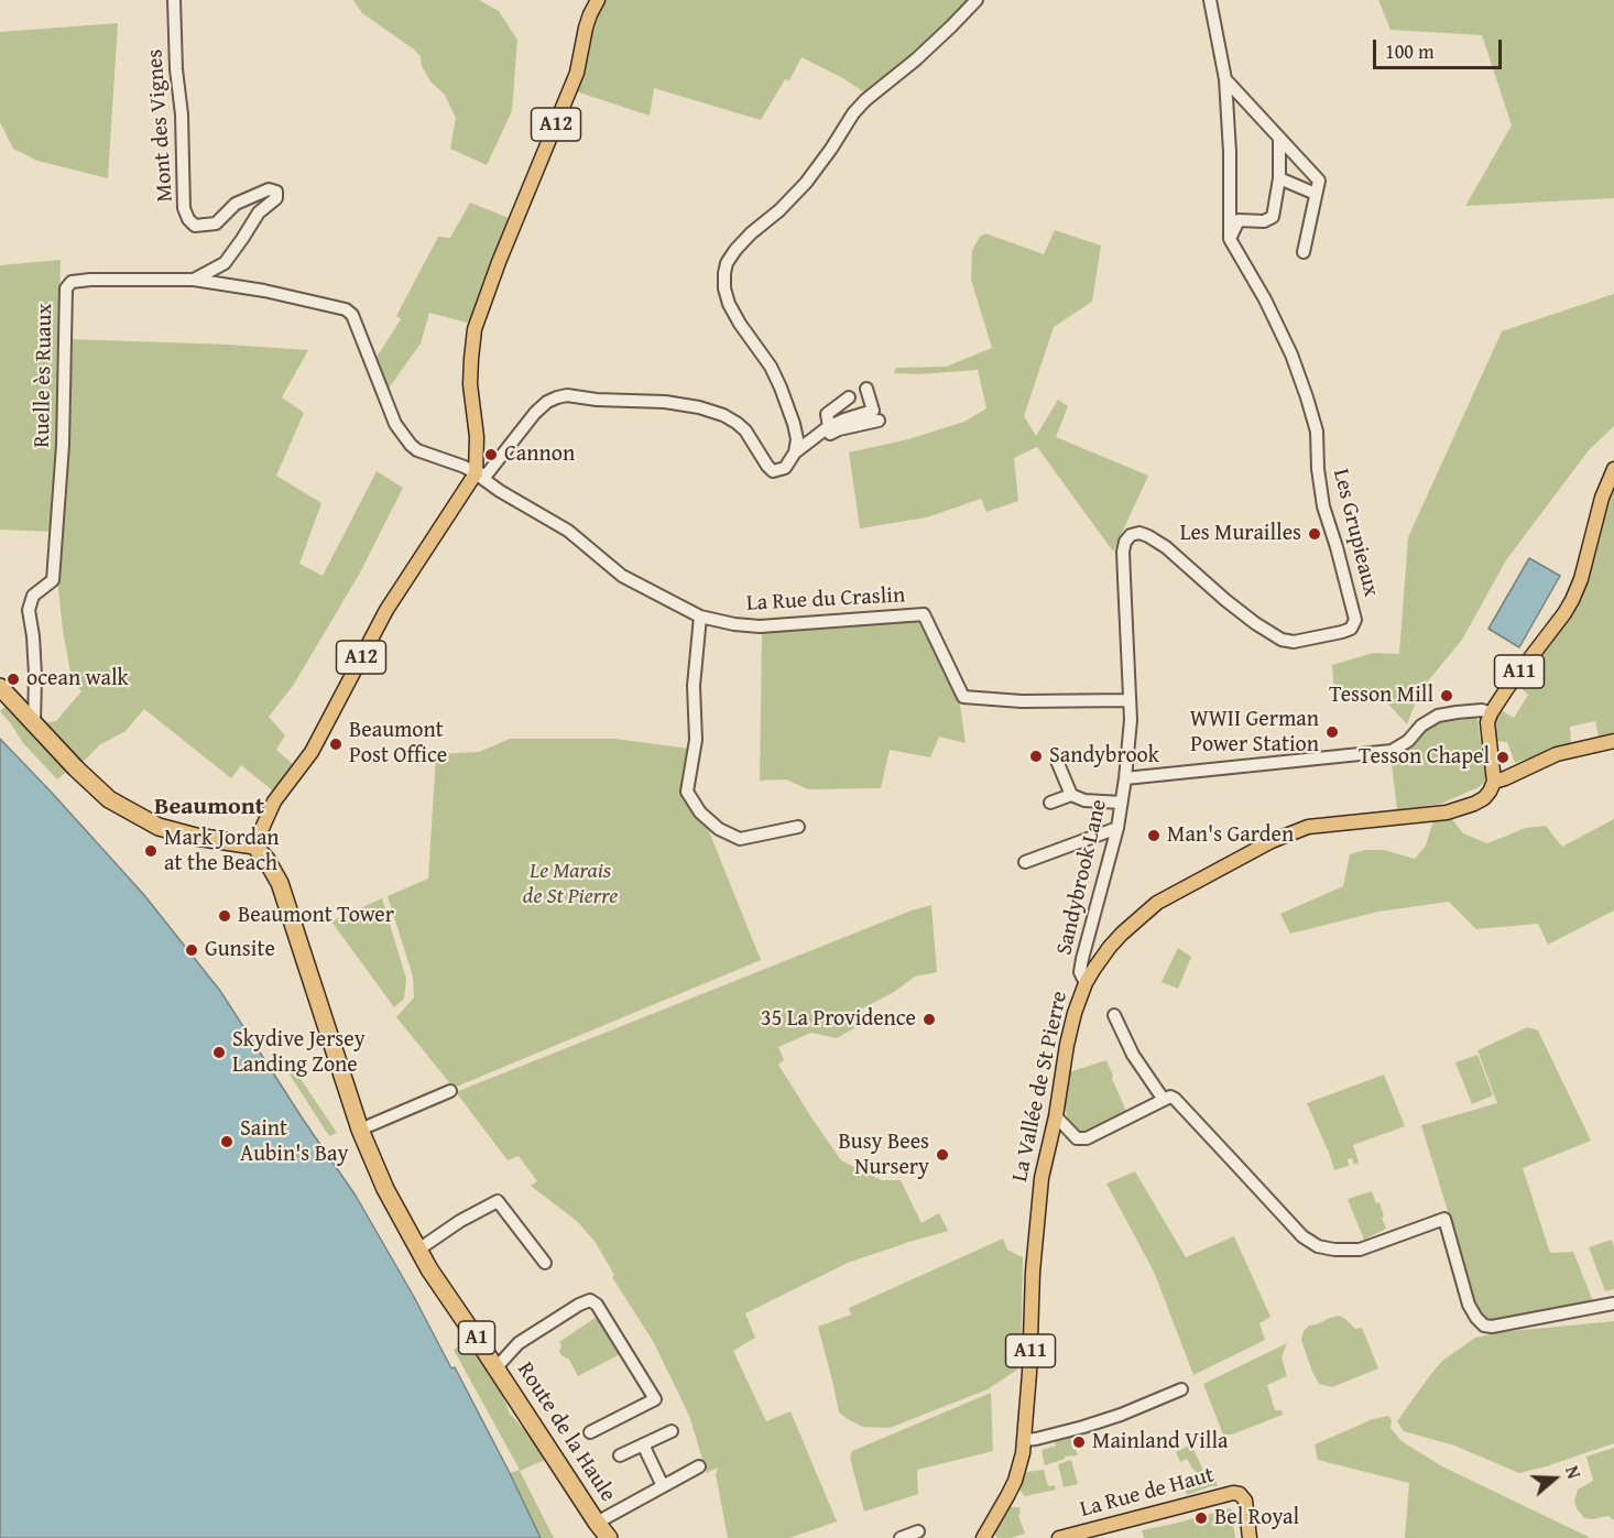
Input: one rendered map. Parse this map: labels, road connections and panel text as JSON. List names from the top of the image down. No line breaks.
{"streets":{"highway":["A1","Route de la Haule"],"main road":["A12","A11","La Vallée de St Pierre","La Rue de Haut"],"street":["Mont des Vignes","Ruelle ès Ruaux","Les Grupieaux","La Rue du Craslin","Sandybrook Lane"]},"crossings":[["A12","Ruelle ès Ruaux"],["A12","La Rue du Craslin"],["A12","Route de la Haule"],["Mont des Vignes","Ruelle ès Ruaux"],["Ruelle ès Ruaux","La Rue du Craslin"],["Les Grupieaux","La Rue du Craslin"],["Les Grupieaux","Sandybrook Lane"],["A11","La Vallée de St Pierre"],["Sandybrook Lane","La Vallée de St Pierre"]],"districts":["Beaumont"],"parks":["Le Marais de St Pierre"],"places":["Cannon","Les Murailles","ocean walk","Tesson Mill","WWII German Power Station","Beaumont Post Office","Sandybrook","Tesson Chapel","Man's Garden","Mark Jordan at the Beach","Beaumont Tower","Gunsite","35 La Providence","Skydive Jersey Landing Zone","Saint Aubin's Bay","Busy Bees Nursery","Mainland Villa","Bel Royal"],"scale_bar":"100 m","north":"right"}
